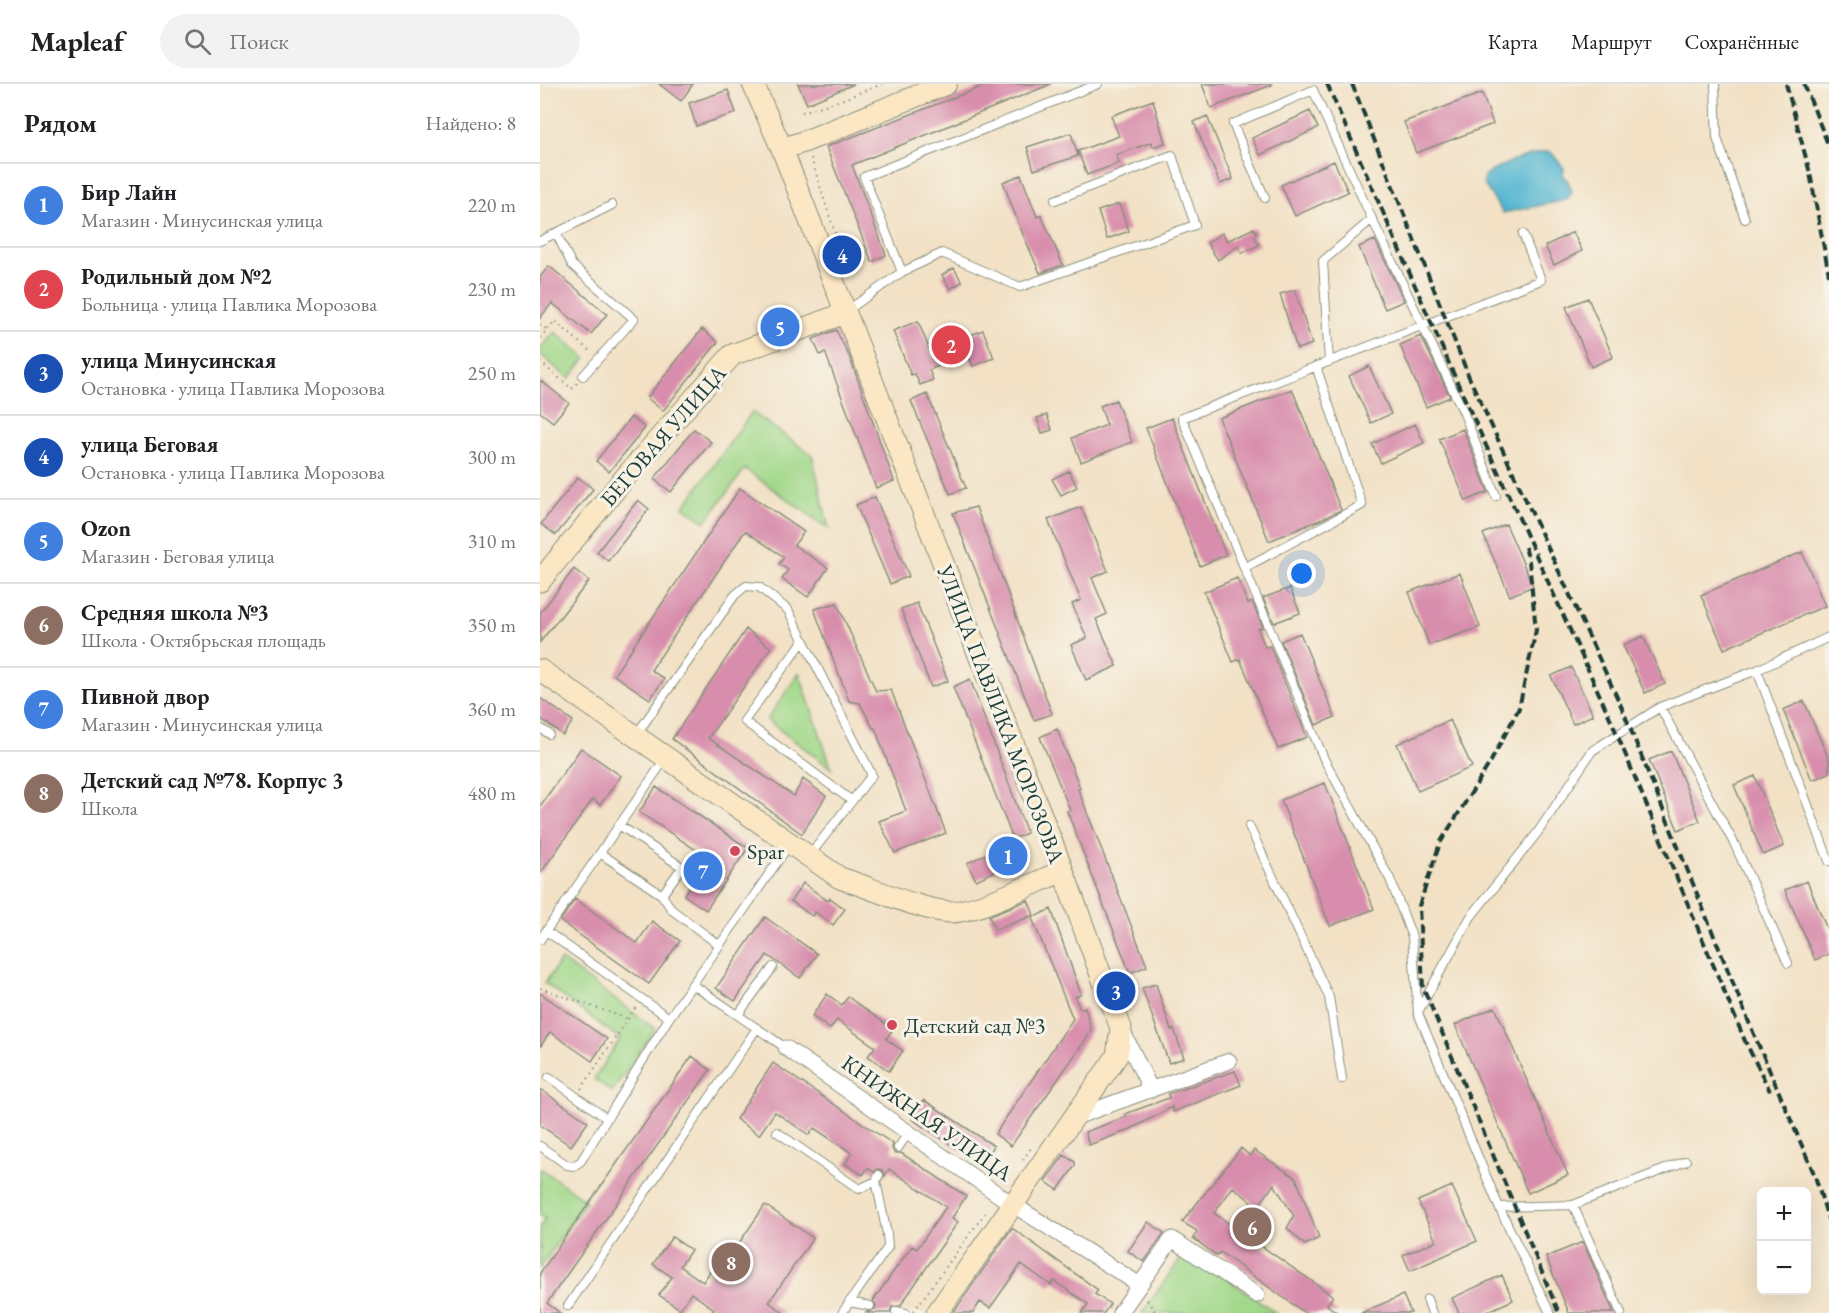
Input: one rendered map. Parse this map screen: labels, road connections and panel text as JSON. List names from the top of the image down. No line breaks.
{"streets":{"street":["БЕГОВАЯ УЛИЦА","УЛИЦА ПАВЛИКА МОРОЗОВА","КНИЖНАЯ УЛИЦА"]},"crossings":[["БЕГОВАЯ УЛИЦА","УЛИЦА ПАВЛИКА МОРОЗОВА"],["УЛИЦА ПАВЛИКА МОРОЗОВА","КНИЖНАЯ УЛИЦА"]],"places":["Spar","Детский сад №3"],"page":{"header":"Mapleaf","search":"Поиск","nav":["Карта","Маршрут","Сохранённые"],"heading":["Рядом","Найдено: 8"],"list":[{"mark":"1","name":"Бир Лайн","note":"Магазин · Минусинская улица","value":"220 m"},{"mark":"2","name":"Родильный дом №2","note":"Больница · улица Павлика Морозова","value":"230 m"},{"mark":"3","name":"улица Минусинская","note":"Остановка · улица Павлика Морозова","value":"250 m"},{"mark":"4","name":"улица Беговая","note":"Остановка · улица Павлика Морозова","value":"300 m"},{"mark":"5","name":"Ozon","note":"Магазин · Беговая улица","value":"310 m"},{"mark":"6","name":"Средняя школа №3","note":"Школа · Октябрьская площадь","value":"350 m"},{"mark":"7","name":"Пивной двор","note":"Магазин · Минусинская улица","value":"360 m"},{"mark":"8","name":"Детский сад №78. Корпус 3","note":"Школа","value":"480 m"}],"pins":["4","5","2","1","7","3","6","8"],"map_buttons":["+","−"]}}
